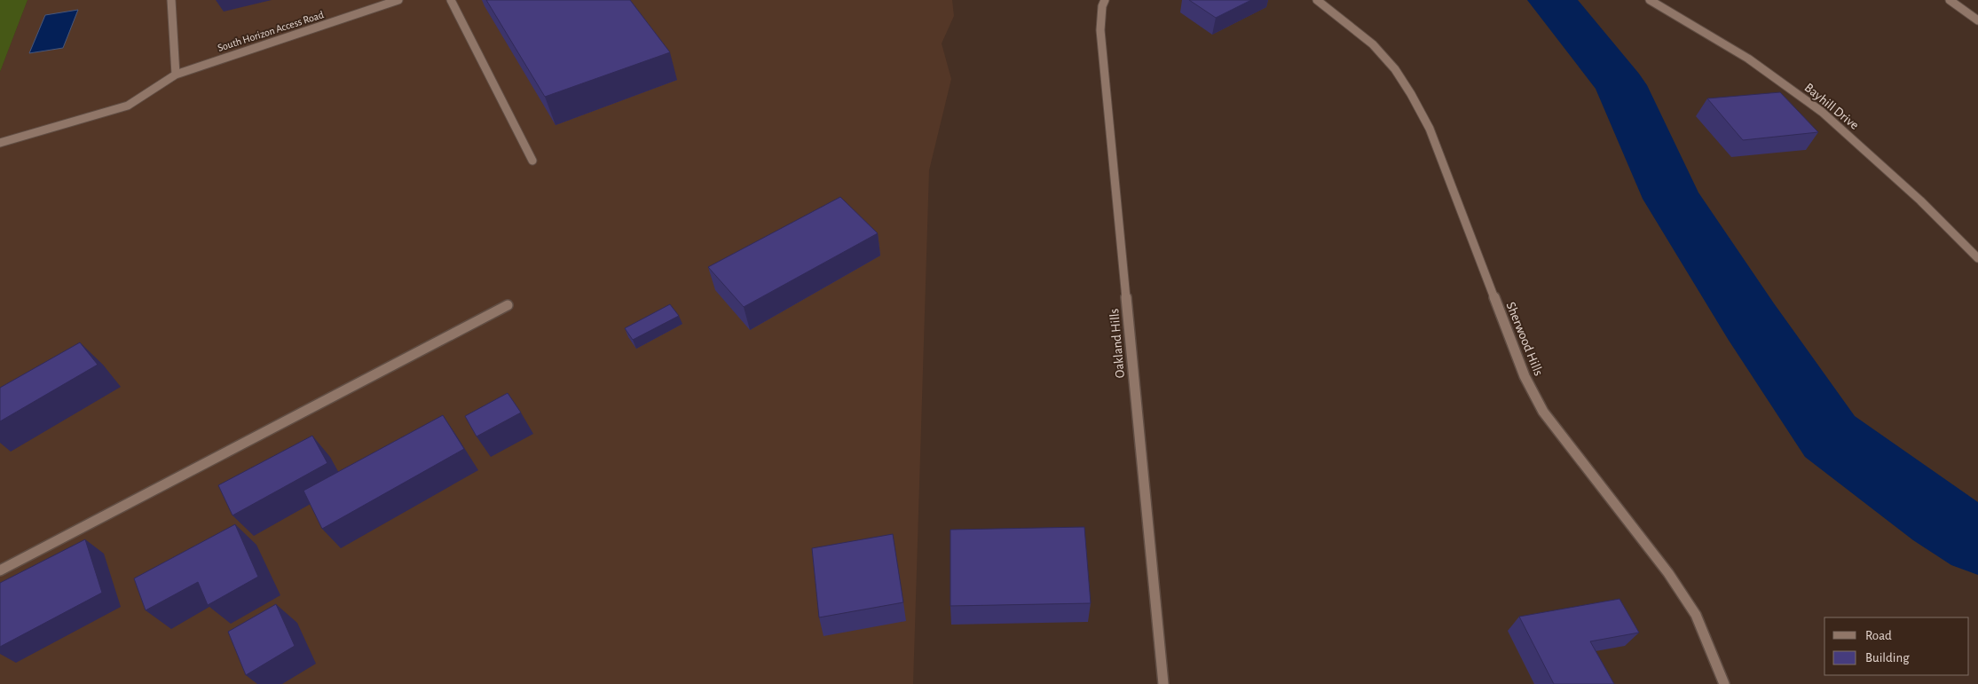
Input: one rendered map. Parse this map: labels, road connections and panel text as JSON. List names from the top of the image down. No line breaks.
{"streets":{"street":["South Horizon Access Road","Bayhill Drive","Sherwood Hills","Oakland Hills"]},"legend":["Road","Building"]}
